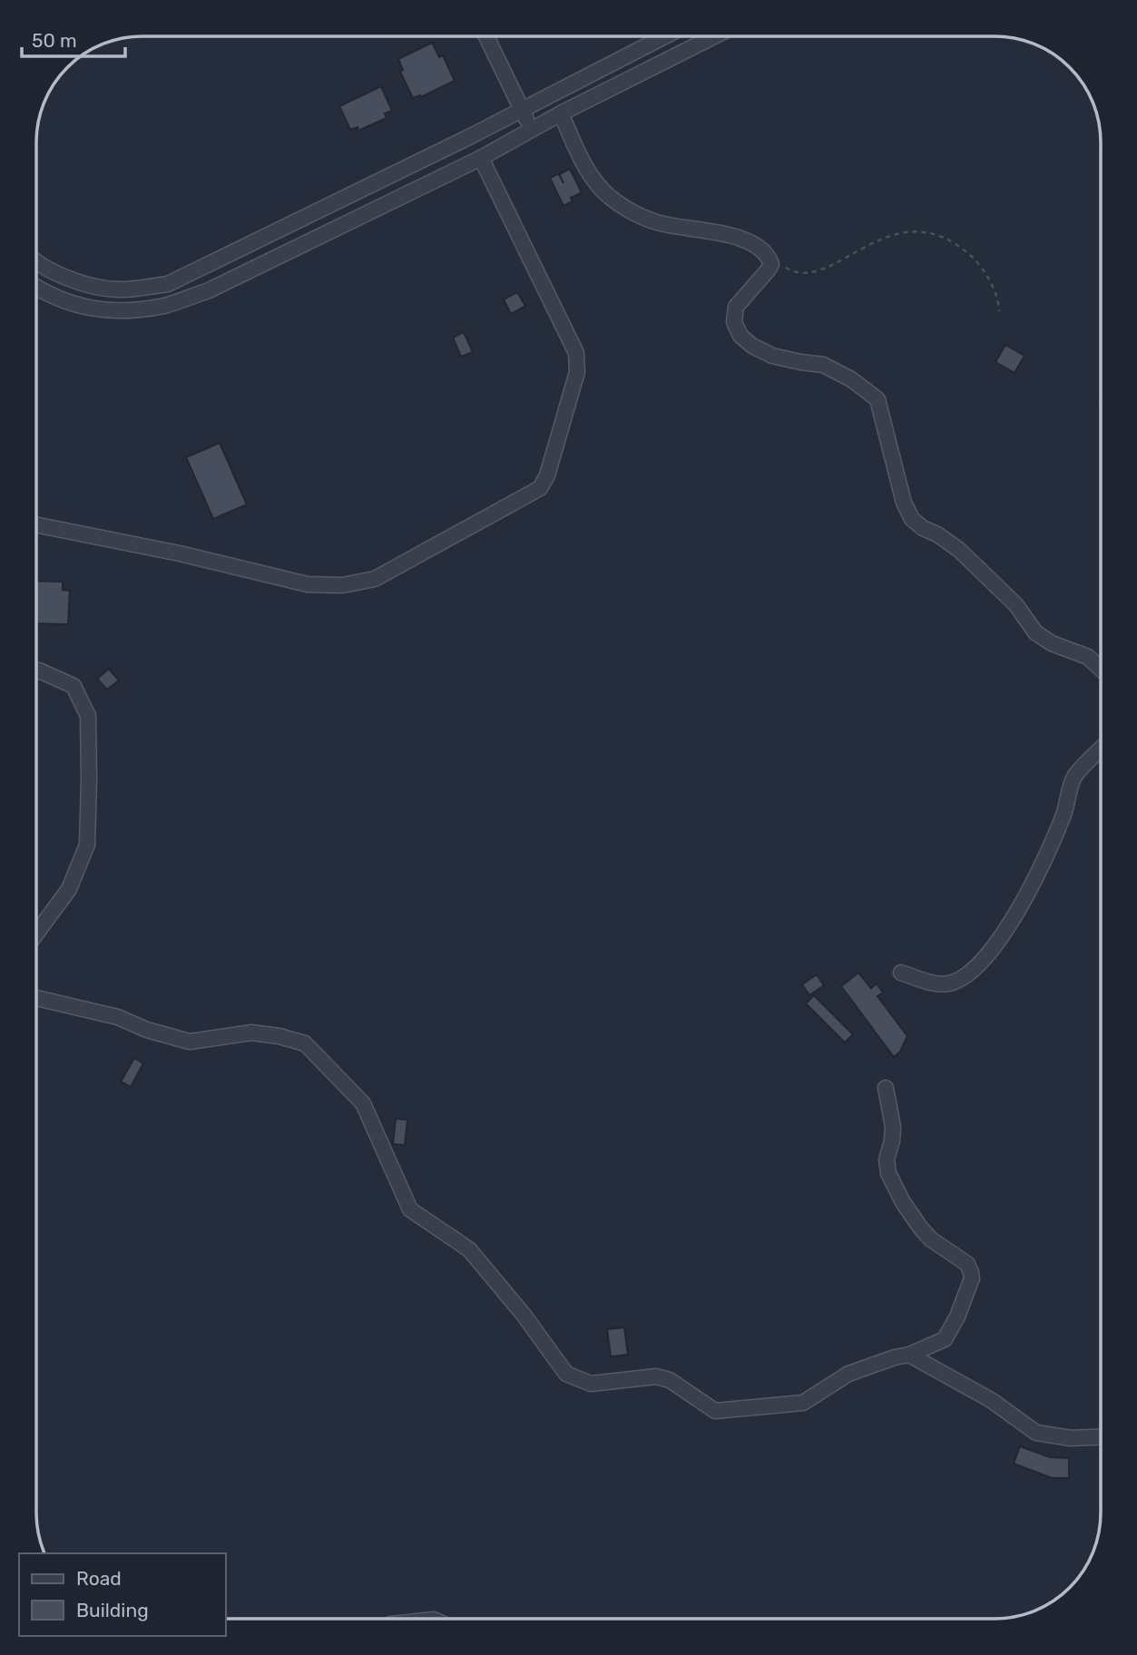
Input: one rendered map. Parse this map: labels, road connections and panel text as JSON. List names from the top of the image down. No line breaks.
{"legend":["Road","Building"],"scale_bar":"50 m"}
